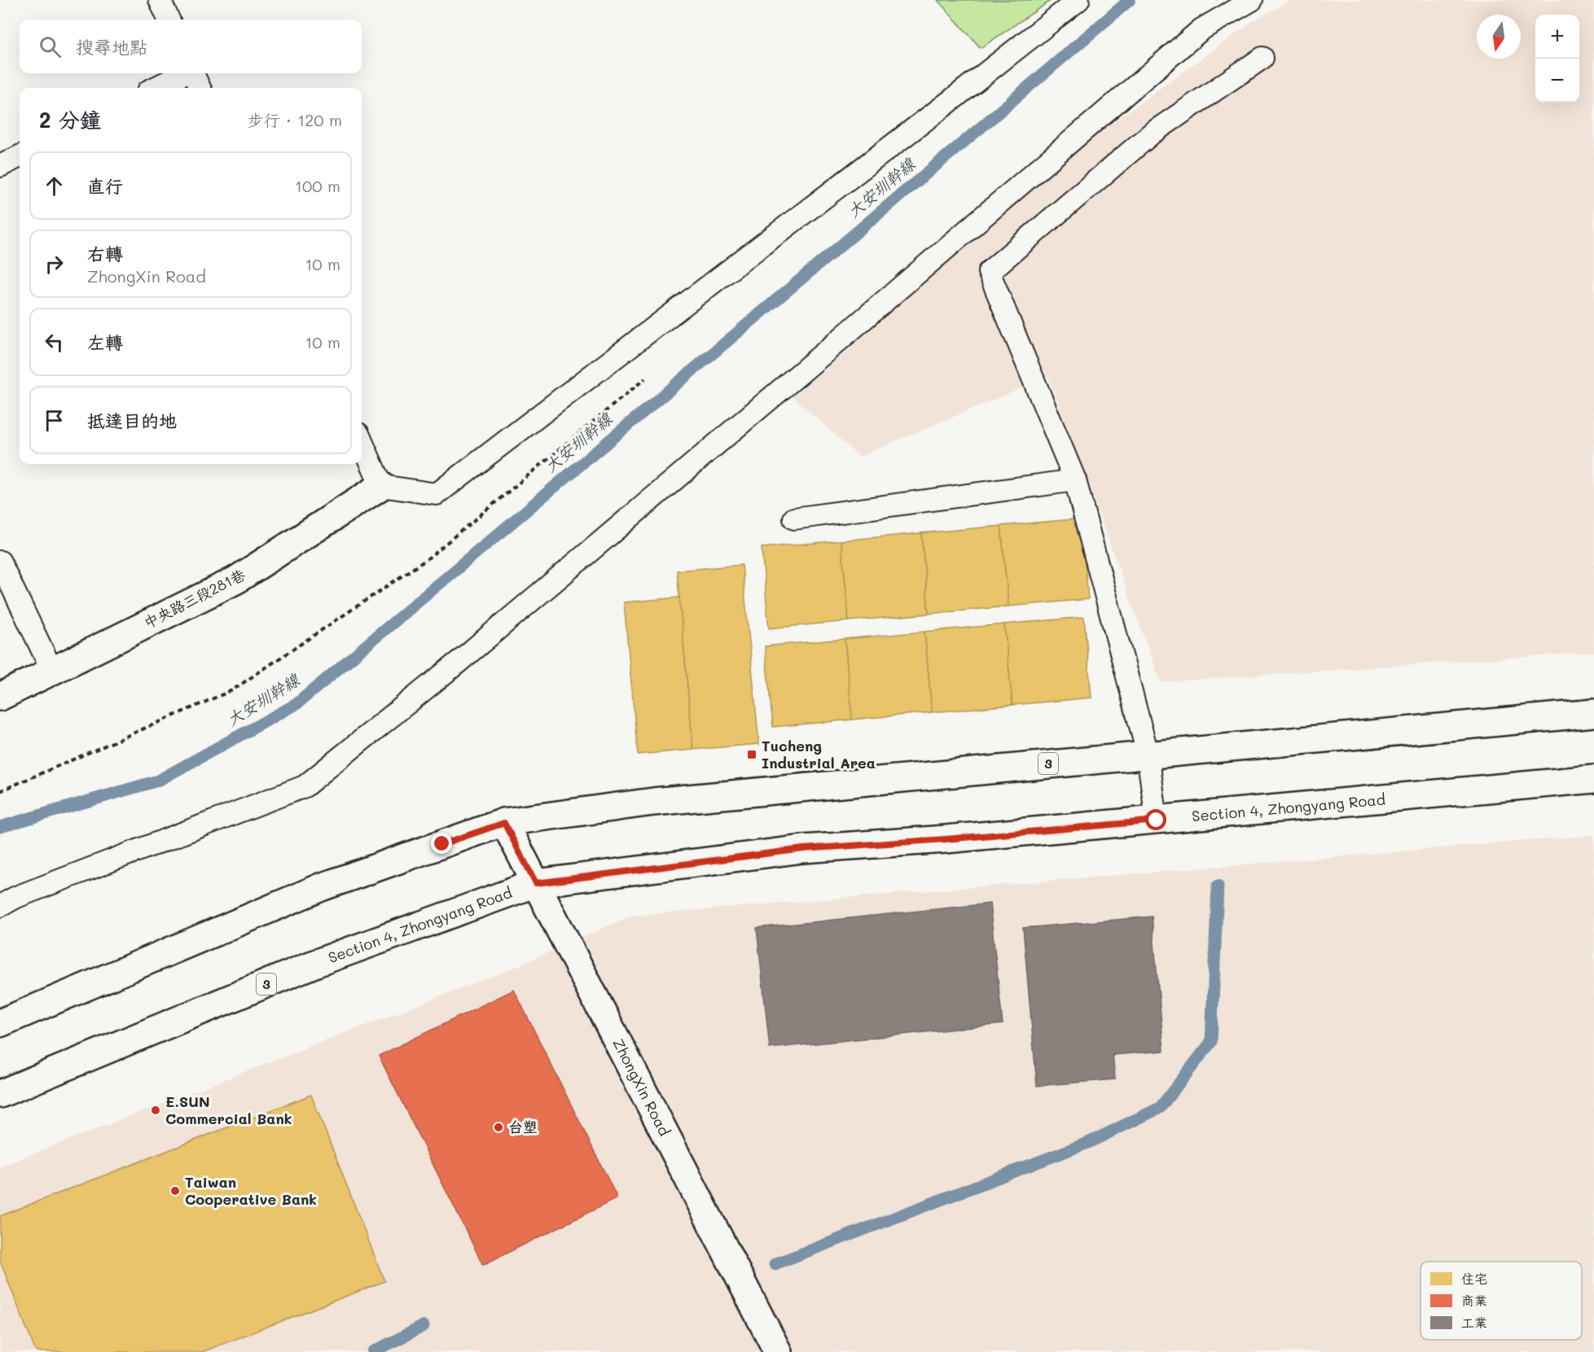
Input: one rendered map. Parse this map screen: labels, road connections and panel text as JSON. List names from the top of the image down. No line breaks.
{"streets":{"main road":["中央路三段281巷","3","Section 4, Zhongyang Road","ZhongXin Road"]},"crossings":[["3","ZhongXin Road"],["Section 4, Zhongyang Road","ZhongXin Road"]],"water":["大安圳幹線"],"places":{"transit":["Tucheng Industrial Area"],"other":["E.SUN Commercial Bank","台塑","Taiwan Cooperative Bank"]},"legend":["住宅","商業","工業"],"north":"bottom","page":{"map_buttons":["+","−"],"search":"搜尋地點","heading":["2 分鐘","步行 · 120 m"],"list":[["直行","100 m"],["右轉","ZhongXin Road","10 m"],["左轉","10 m"],"抵達目的地"]}}
